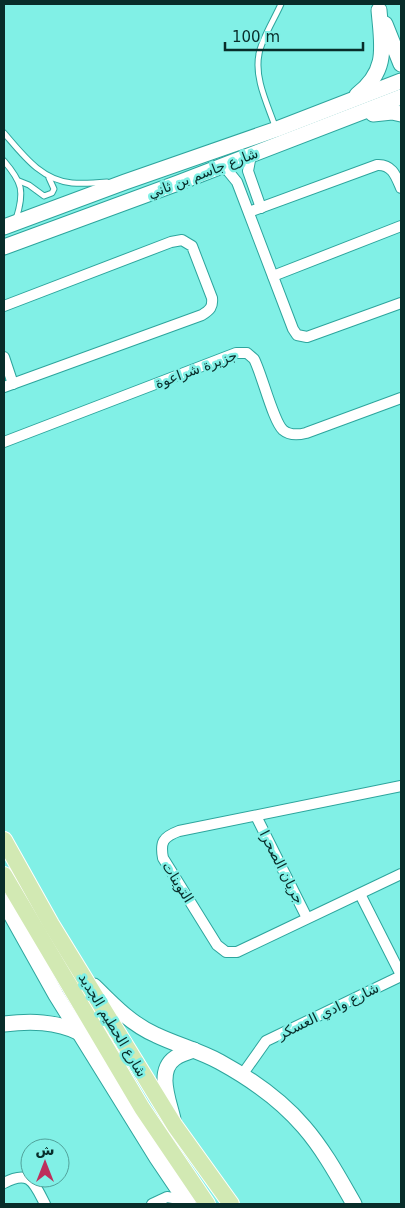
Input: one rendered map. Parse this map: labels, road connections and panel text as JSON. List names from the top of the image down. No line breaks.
{"streets":{"main road":["شارع جاسم بن ثاني","شارع الحطيم الجديد"],"street":["جزيرة شراعوة","جريان الصحرا","التوينات","شارع وادي العسكر"]},"crossings":[["جريان الصحرا","التوينات"]],"scale_bar":"100 m","north":"top"}
